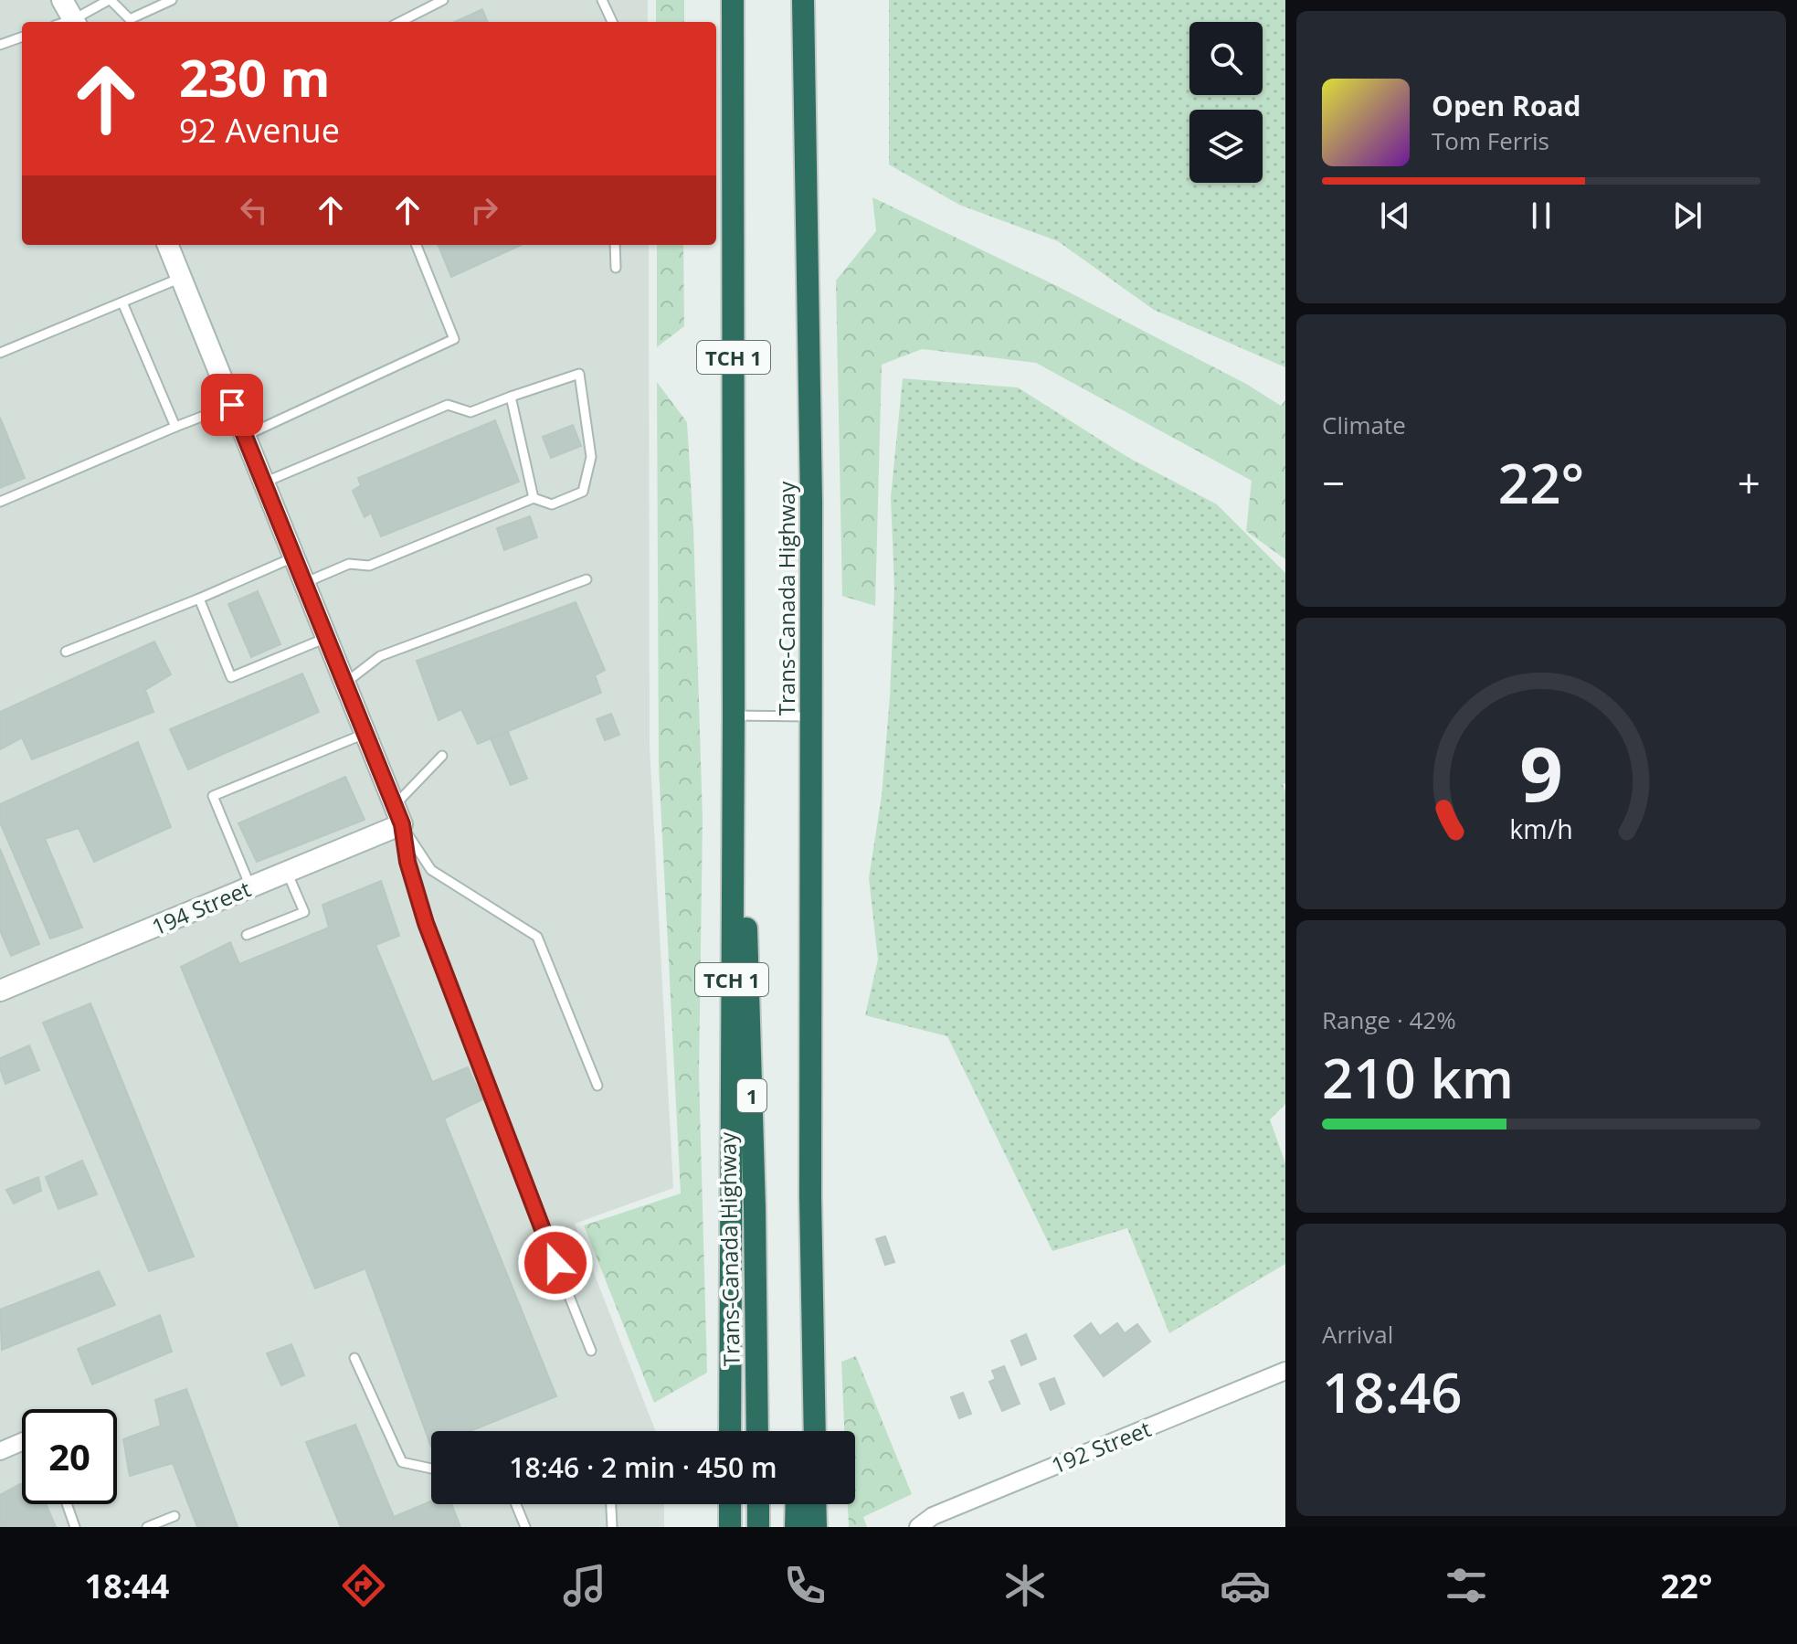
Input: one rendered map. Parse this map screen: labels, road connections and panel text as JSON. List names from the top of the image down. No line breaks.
{"streets":{"highway":["TCH 1","Trans-Canada Highway","1"],"street":["194 Street","192 Street"]},"page":{"turn":["230 m","92 Avenue"],"song":["Open Road","Tom Ferris"],"tile":["Climate",["Range · 42%","210 km"],["Arrival","18:46"]],"heat":["−","22°","+"],"limit":"20","trip":"18:46 · 2 min · 450 m","tabs":["18:44","22°"],"gauge":["9","km/h"]}}
